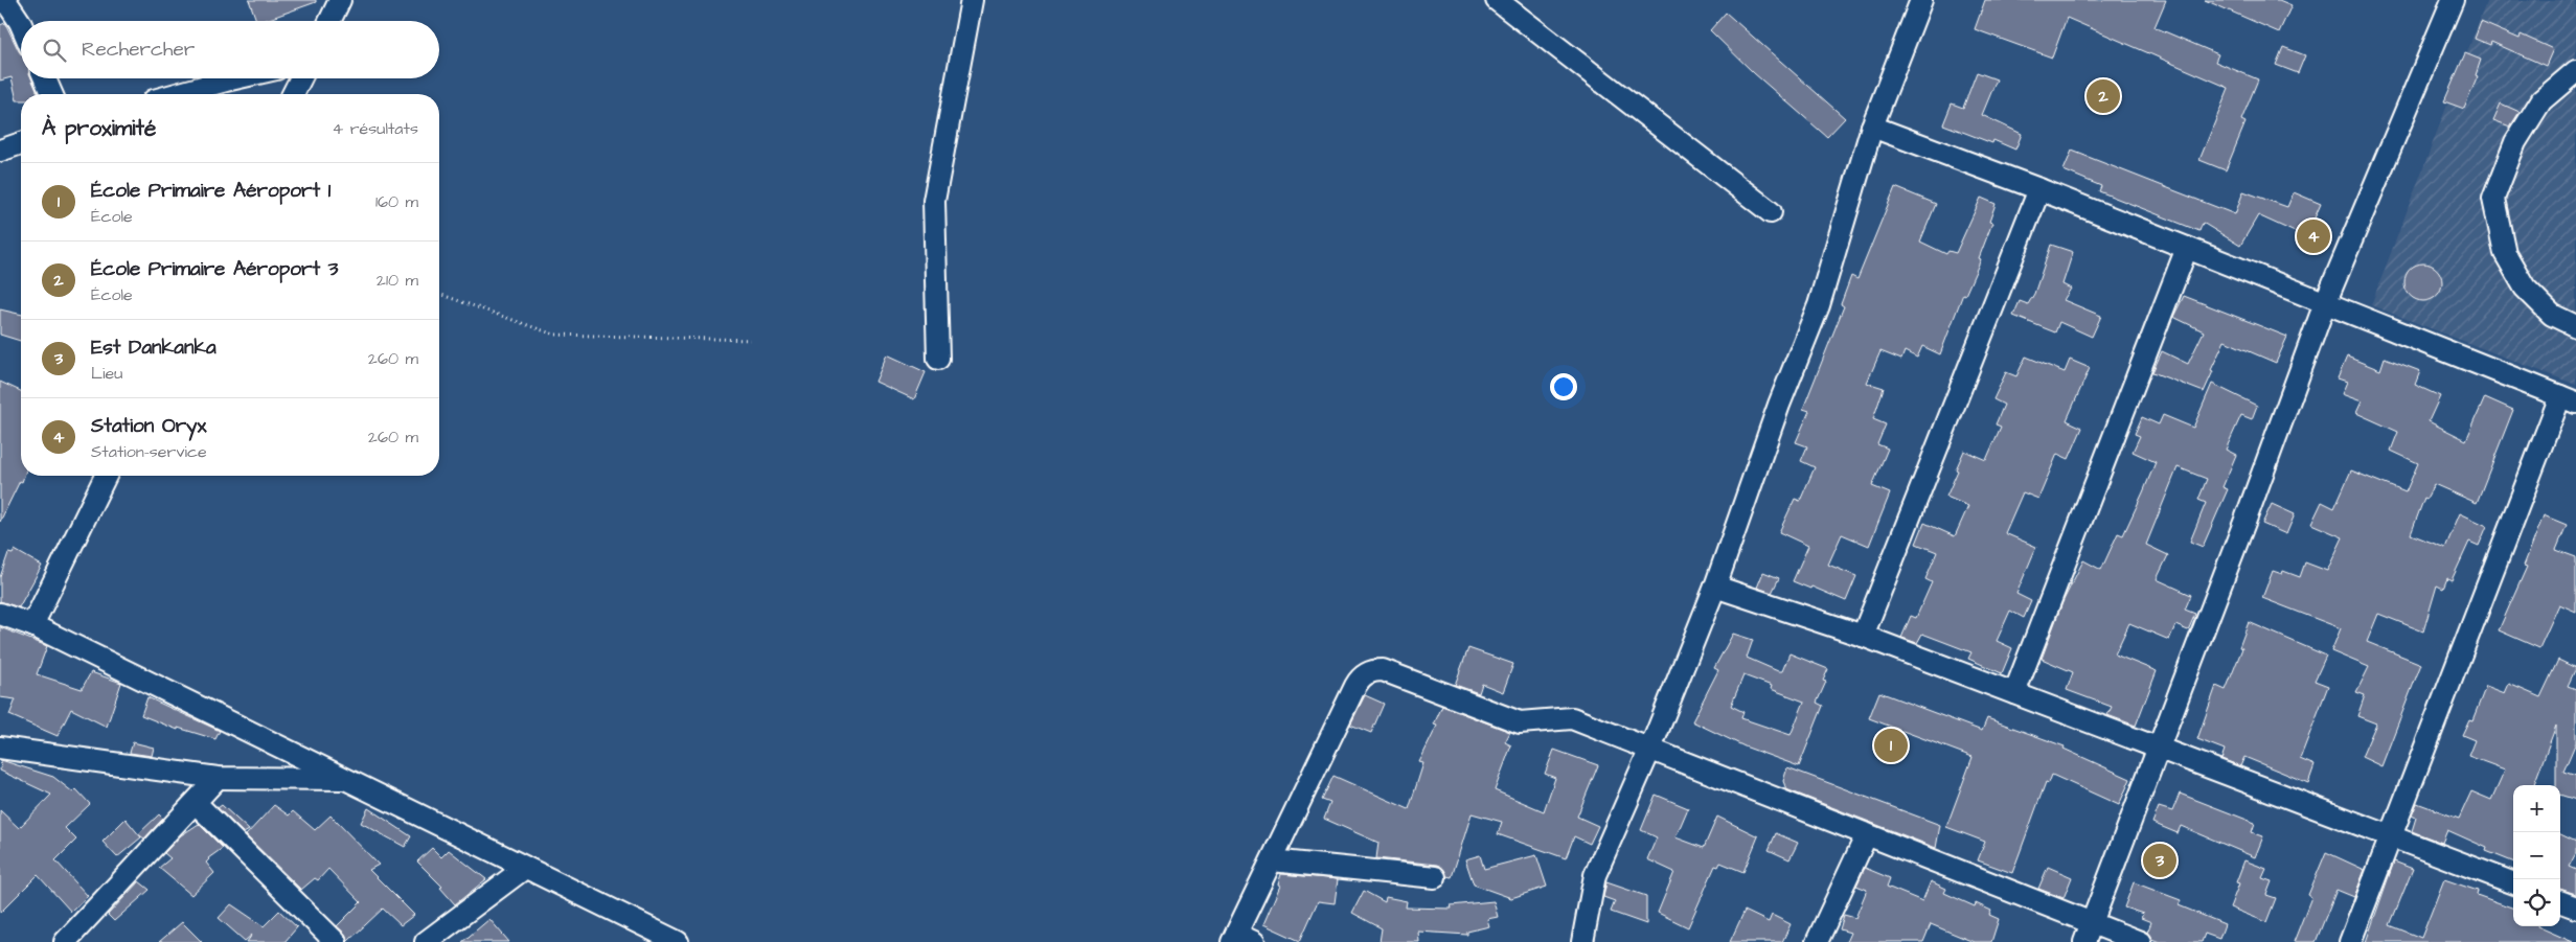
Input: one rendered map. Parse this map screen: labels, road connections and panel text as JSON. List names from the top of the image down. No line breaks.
{"page":{"search":"Rechercher","pins":["2","4","1","3"],"heading":["À proximité","4 résultats"],"list":[{"mark":"1","name":"École Primaire Aéroport 1","note":"École","value":"160 m"},{"mark":"2","name":"École Primaire Aéroport 3","note":"École","value":"210 m"},{"mark":"3","name":"Est Dankanka","note":"Lieu","value":"260 m"},{"mark":"4","name":"Station Oryx","note":"Station-service","value":"260 m"}],"map_buttons":["+","−"]}}
